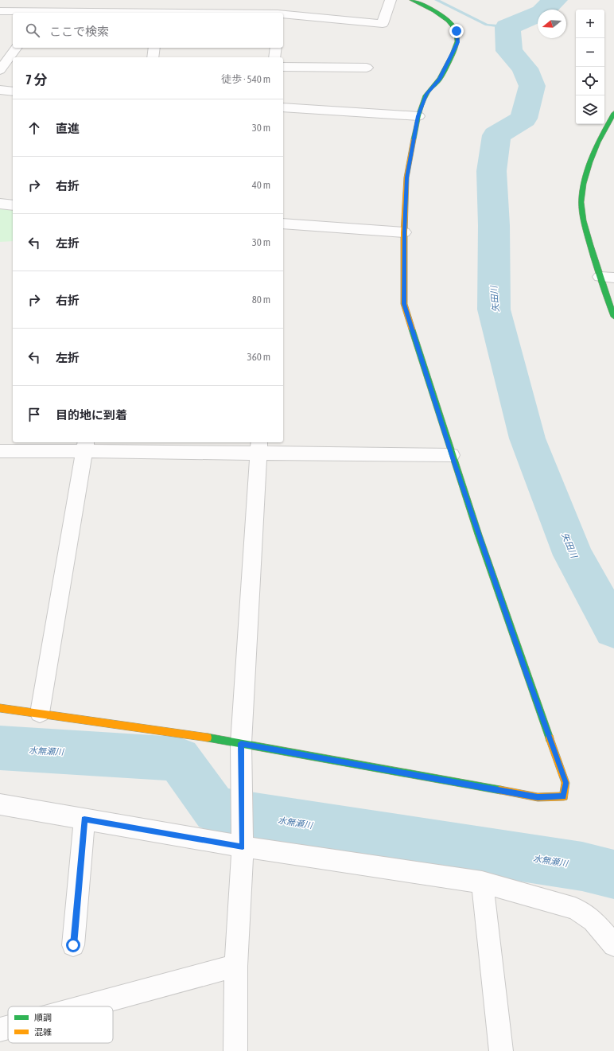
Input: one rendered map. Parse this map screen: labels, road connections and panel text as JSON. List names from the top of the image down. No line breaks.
{"water":["矢田川","水無瀬川"],"legend":["順調","混雑"],"north":"left","page":{"map_buttons":["+","−"],"search":"ここで検索","heading":["7 分","徒歩 · 540 m"],"list":[["直進","30 m"],["右折","40 m"],["左折","30 m"],["右折","80 m"],["左折","360 m"],"目的地に到着"]}}
